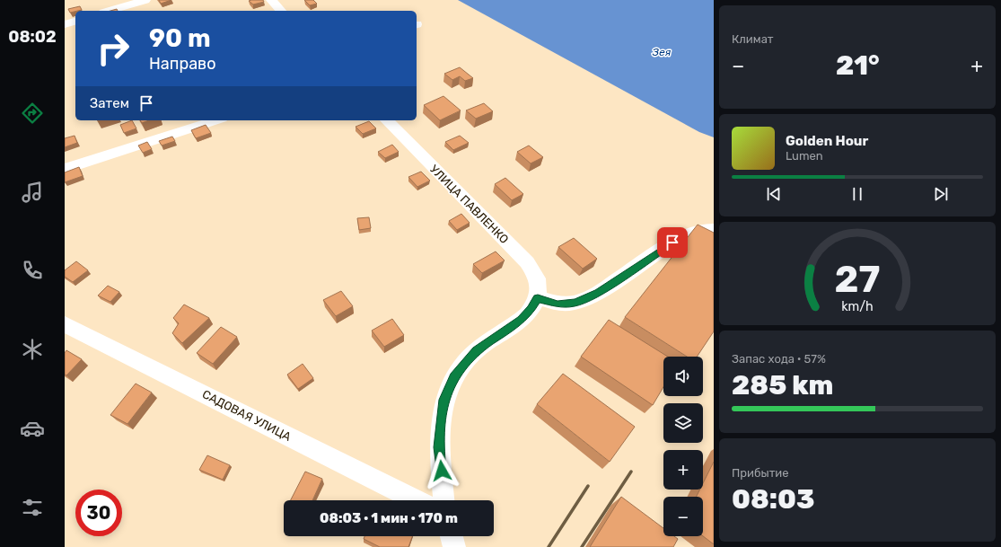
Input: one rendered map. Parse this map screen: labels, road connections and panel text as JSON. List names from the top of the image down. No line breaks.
{"streets":{"street":["УЛИЦА ПАВЛЕНКО","САДОВАЯ УЛИЦА"]},"water":["Зея"],"page":{"tabs":"08:02","tile":["Климат",["Запас хода · 57%","285 km"],["Прибытие","08:03"]],"turn":["90 m","Направо"],"heat":["−","21°","+"],"then":"Затем","song":["Golden Hour","Lumen"],"map_buttons":["+","−"],"limit":"30","trip":"08:03 · 1 мин · 170 m","gauge":["27","km/h"]}}
